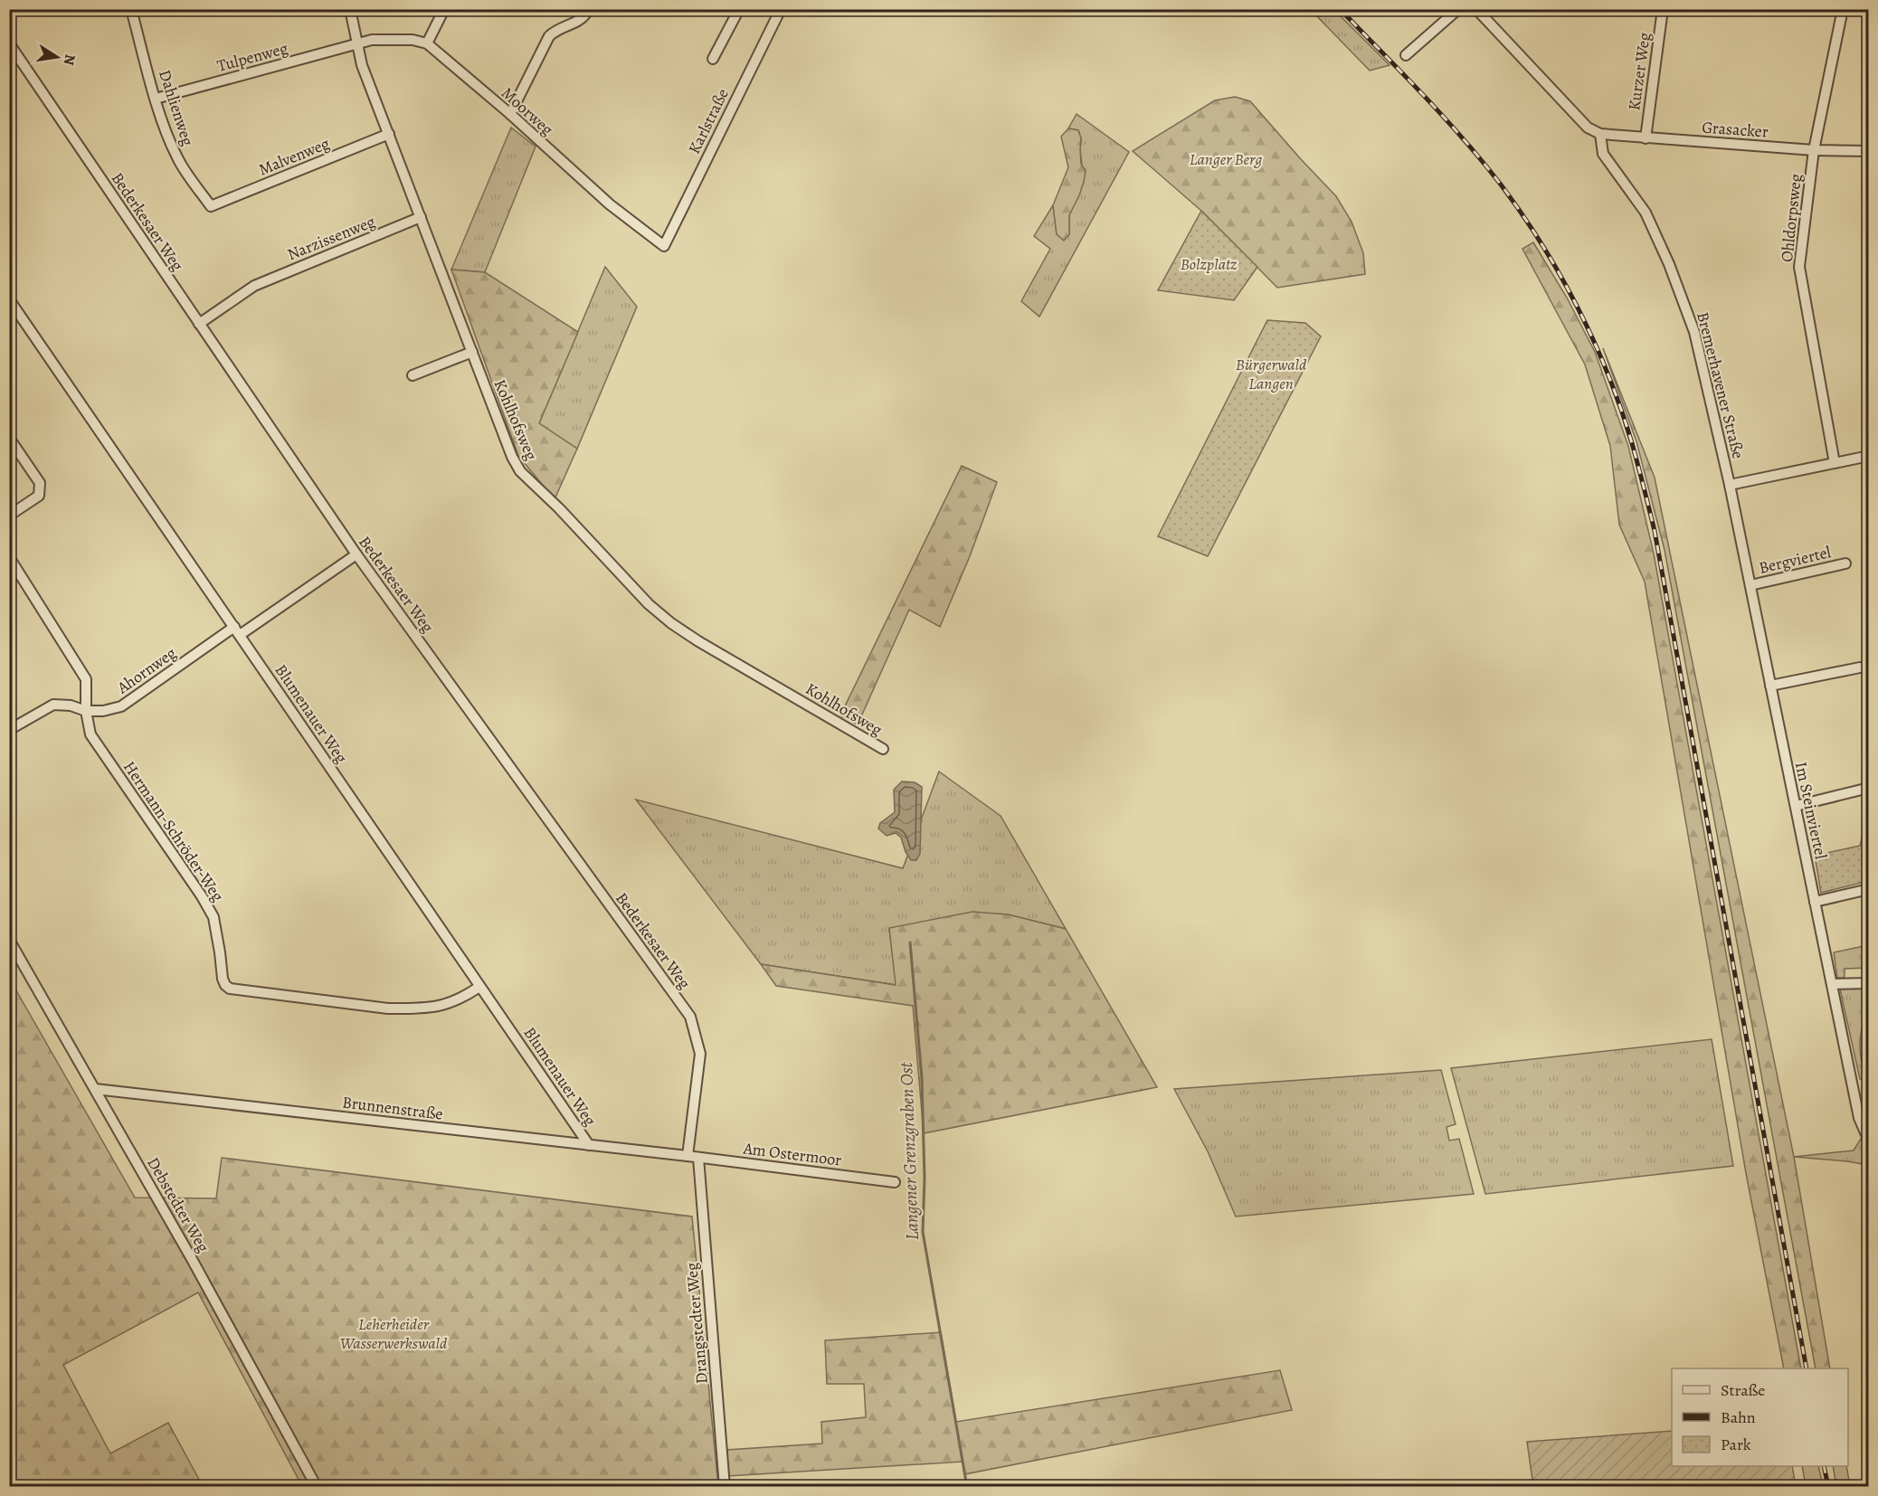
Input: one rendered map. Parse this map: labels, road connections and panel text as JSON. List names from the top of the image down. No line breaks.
{"streets":{"street":["Tulpenweg","Kurzer Weg","Dahlienweg","Moorweg","Karlstraße","Grasacker","Malvenweg","Ohldorpsweg","Bederkesaer Weg","Narzissenweg","Bremerhavener Straße","Kohlhofsweg","Bergviertel","Ahornweg","Blumenauer Weg","Im Steinviertel","Hermann-Schröder-Weg","Brunnenstraße","Am Ostermoor","Debstedter Weg","Drangstedter Weg"]},"crossings":[["Tulpenweg","Dahlienweg"],["Tulpenweg","Kohlhofsweg"],["Kurzer Weg","Grasacker"],["Dahlienweg","Malvenweg"],["Moorweg","Karlstraße"],["Grasacker","Ohldorpsweg"],["Grasacker","Bremerhavener Straße"],["Malvenweg","Kohlhofsweg"],["Bederkesaer Weg","Narzissenweg"],["Bederkesaer Weg","Ahornweg"],["Bederkesaer Weg","Brunnenstraße"],["Bederkesaer Weg","Am Ostermoor"],["Narzissenweg","Kohlhofsweg"],["Bremerhavener Straße","Im Steinviertel"],["Bergviertel","Im Steinviertel"],["Ahornweg","Blumenauer Weg"],["Ahornweg","Hermann-Schröder-Weg"],["Blumenauer Weg","Hermann-Schröder-Weg"],["Blumenauer Weg","Brunnenstraße"],["Brunnenstraße","Am Ostermoor"],["Brunnenstraße","Debstedter Weg"],["Am Ostermoor","Drangstedter Weg"]],"water":["Langener Grenzgraben Ost"],"parks":["Langer Berg","Bolzplatz","Bürgerwald Langen","Leherheider Wasserwerkswald"],"legend":["Straße","Bahn","Park"],"north":"right"}
